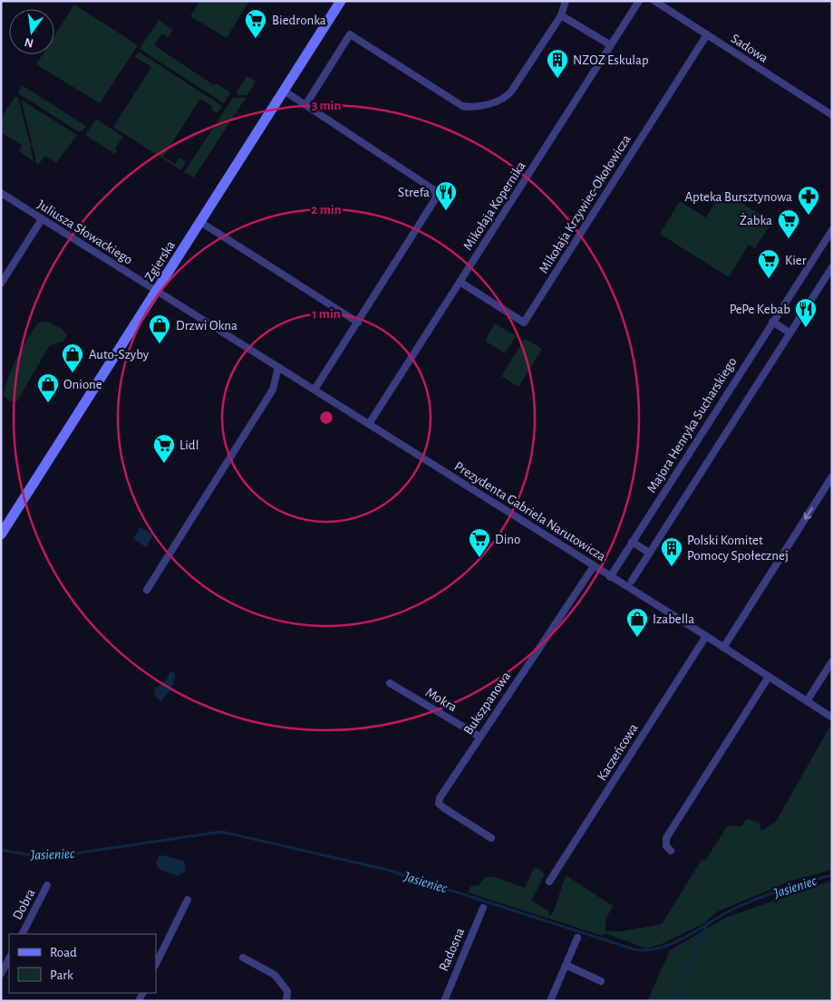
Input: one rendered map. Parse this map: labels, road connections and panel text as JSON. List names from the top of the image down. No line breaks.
{"streets":{"main road":["Zgierska"],"street":["Sadowa","Mikołaja Krzywiec-Okołowicza","Mikołaja Kopernika","Juliusza Słowackiego","Majora Henryka Sucharskiego","Prezydenta Gabriela Narutowicza","Mokra","Bukszpanowa","Kaczeńcowa","Dobra","Radosna"]},"crossings":[["Sadowa","Mikołaja Krzywiec-Okołowicza"],["Mikołaja Krzywiec-Okołowicza","Mikołaja Kopernika"],["Mikołaja Kopernika","Prezydenta Gabriela Narutowicza"],["Juliusza Słowackiego","Zgierska"],["Juliusza Słowackiego","Prezydenta Gabriela Narutowicza"],["Zgierska","Prezydenta Gabriela Narutowicza"],["Majora Henryka Sucharskiego","Prezydenta Gabriela Narutowicza"],["Prezydenta Gabriela Narutowicza","Bukszpanowa"],["Prezydenta Gabriela Narutowicza","Kaczeńcowa"],["Mokra","Bukszpanowa"]],"water":["Jasieniec"],"places":{"supermarket":["Biedronka","Żabka","Kier","Lidl","Dino"],"building":["NZOZ Eskulap","Polski Komitet Pomocy Społecznej"],"restaurant":["Strefa","PePe Kebab"],"pharmacy":["Apteka Bursztynowa"],"shop":["Drzwi Okna","Auto-Szyby","Onione","Izabella"]},"legend":["Road","Park"],"north":"bottom","rings":["3 min","2 min","1 min"]}
